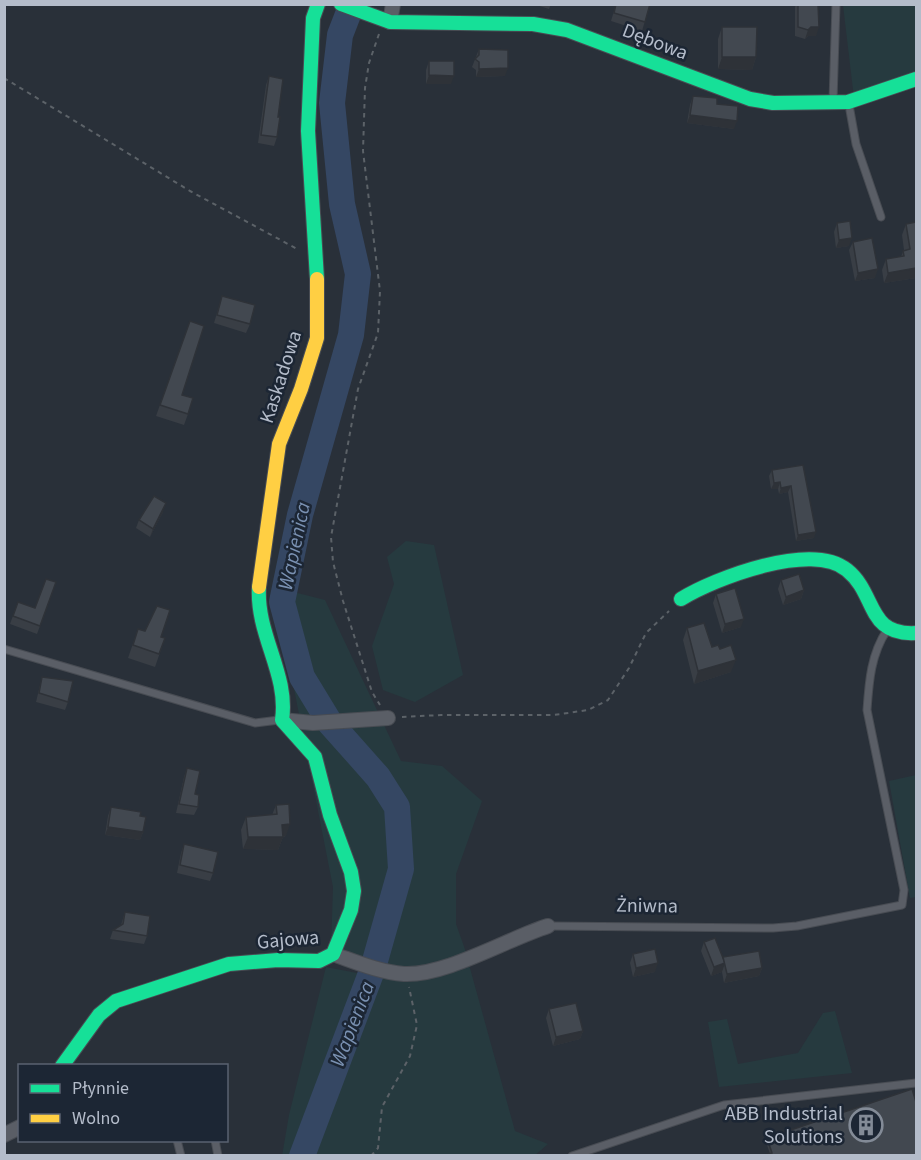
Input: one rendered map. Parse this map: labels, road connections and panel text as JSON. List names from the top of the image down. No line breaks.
{"streets":{"street":["Dębowa","Kaskadowa","Żniwna","Gajowa"]},"crossings":[["Kaskadowa","Gajowa"]],"water":["Wapienica"],"places":{"building":["ABB Industrial Solutions"]},"legend":["Płynnie","Wolno"]}
